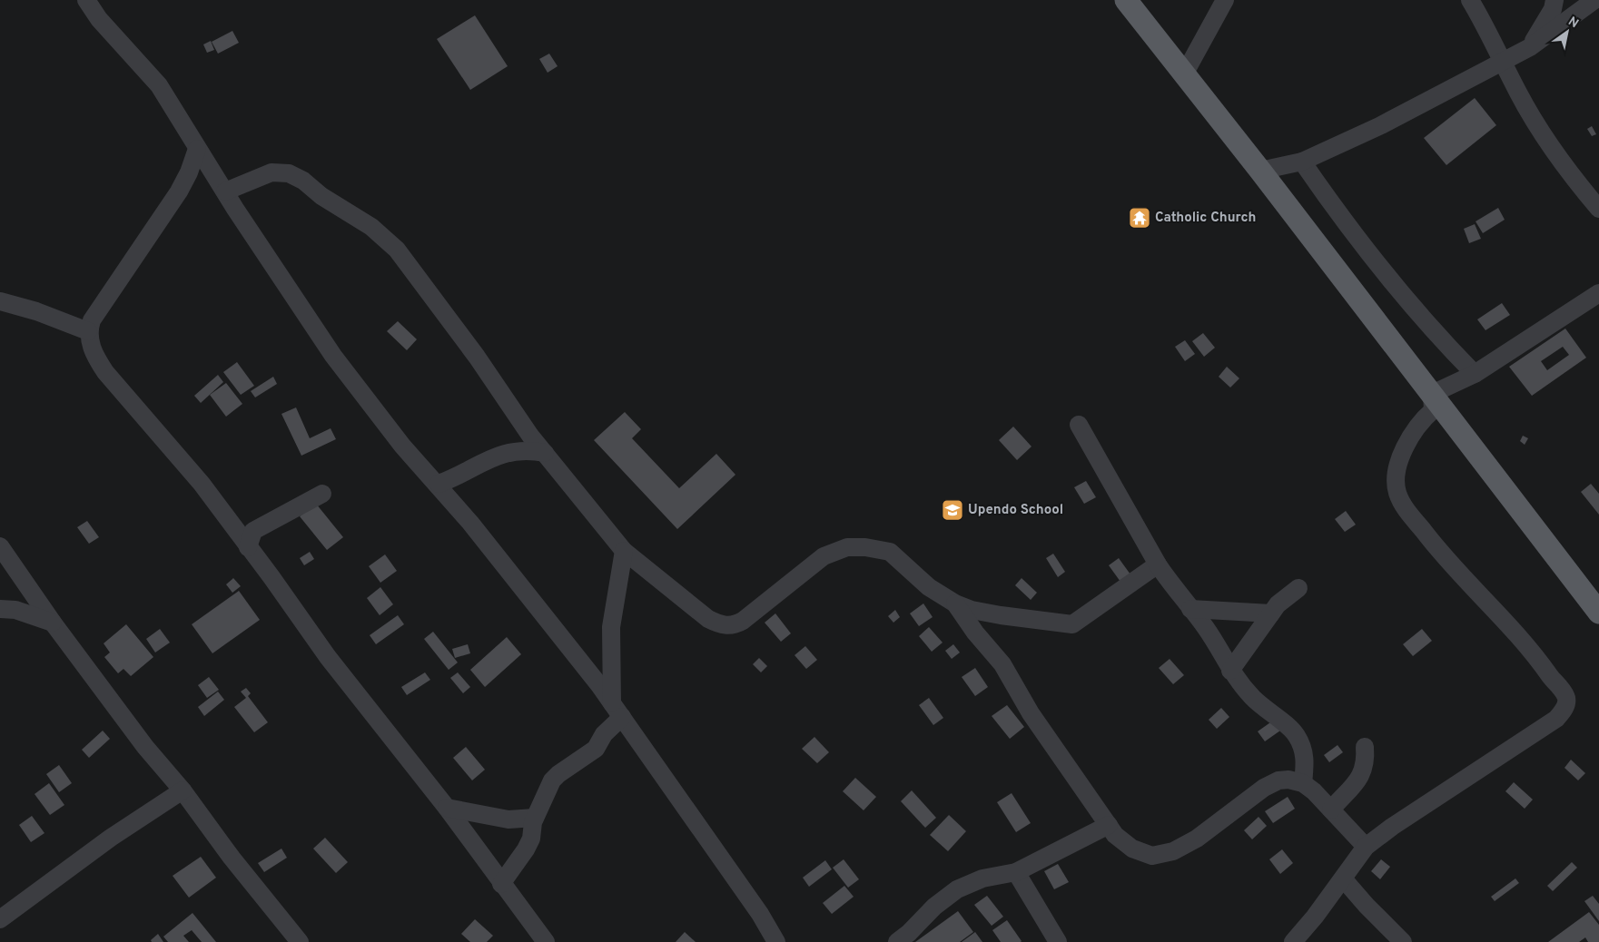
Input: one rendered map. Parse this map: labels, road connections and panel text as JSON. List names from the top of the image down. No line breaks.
{"places":{"temple":["Catholic Church"],"school or university":["Upendo School"]},"north":"top right"}
